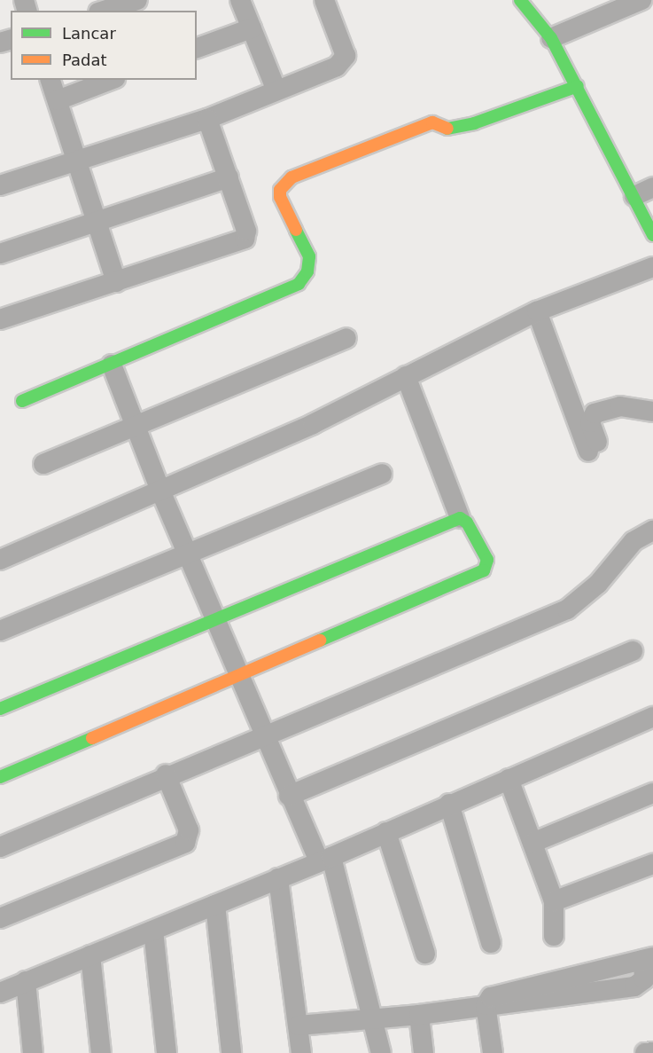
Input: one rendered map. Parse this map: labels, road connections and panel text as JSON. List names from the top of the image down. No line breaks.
{"legend":["Lancar","Padat"]}
